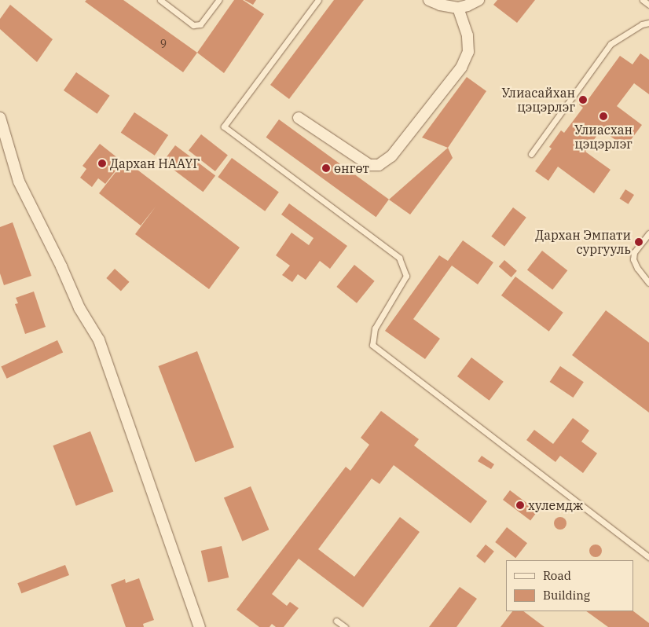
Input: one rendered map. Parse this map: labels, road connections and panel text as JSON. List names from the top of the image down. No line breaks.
{"places":["Улиасайхан цэцэрлэг","Улиасхан цэцэрлэг","Дархан НААҮГ","өнгөт","Дархан Эмпати сургууль","хулемдж"],"house_numbers":["9"],"legend":["Road","Building"]}
